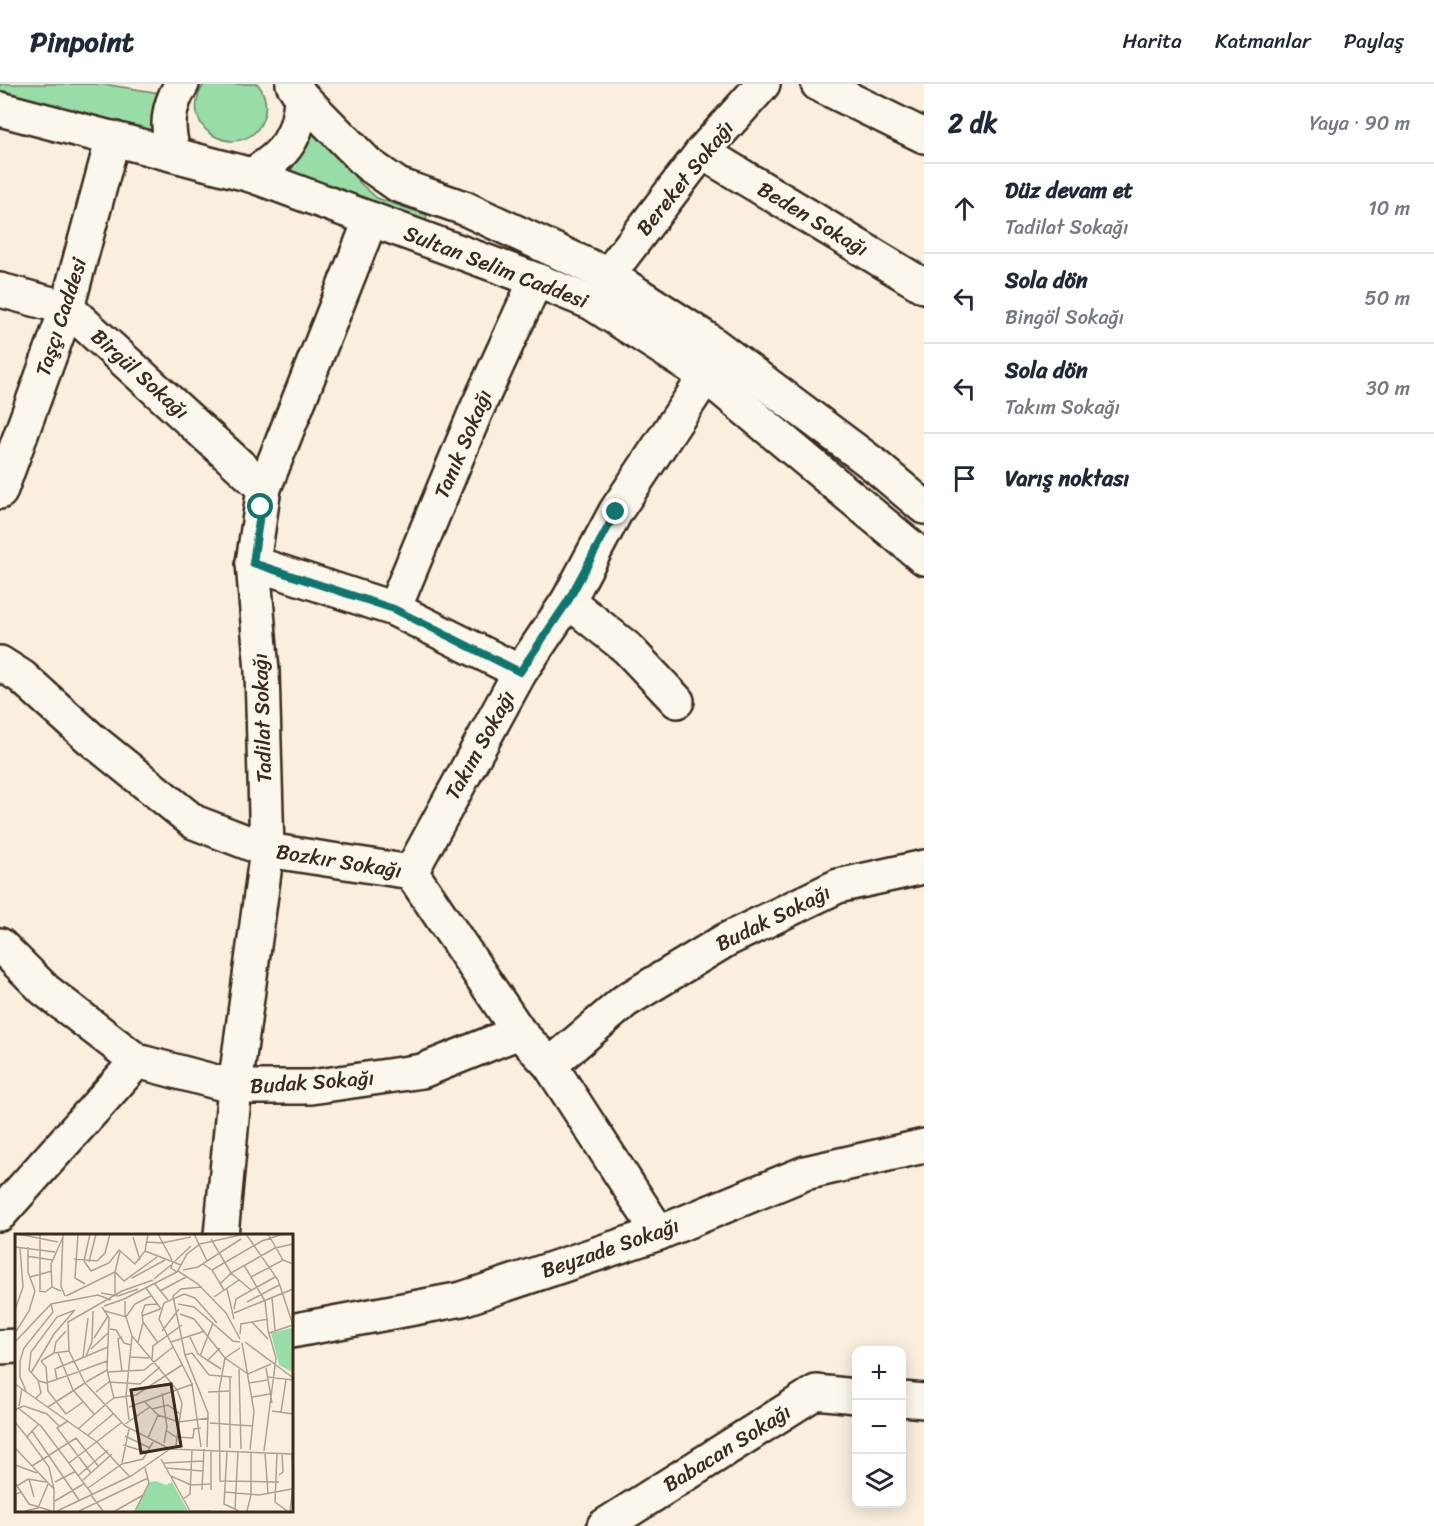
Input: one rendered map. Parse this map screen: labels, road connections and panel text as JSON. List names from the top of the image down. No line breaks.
{"streets":{"street":["Bereket Sokağı","Beden Sokağı","Sultan Selim Caddesi","Taşçı Caddesi","Birgül Sokağı","Tanık Sokağı","Tadilat Sokağı","Takım Sokağı","Bozkır Sokağı","Budak Sokağı","Beyzade Sokağı","Babacan Sokağı"]},"crossings":[["Bereket Sokağı","Beden Sokağı"],["Bereket Sokağı","Sultan Selim Caddesi"],["Sultan Selim Caddesi","Taşçı Caddesi"],["Sultan Selim Caddesi","Tanık Sokağı"],["Sultan Selim Caddesi","Tadilat Sokağı"],["Sultan Selim Caddesi","Takım Sokağı"],["Taşçı Caddesi","Birgül Sokağı"],["Birgül Sokağı","Tadilat Sokağı"],["Tadilat Sokağı","Bozkır Sokağı"],["Tadilat Sokağı","Budak Sokağı"],["Takım Sokağı","Bozkır Sokağı"],["Bozkır Sokağı","Budak Sokağı"],["Bozkır Sokağı","Beyzade Sokağı"]],"page":{"header":"Pinpoint","nav":["Harita","Katmanlar","Paylaş"],"heading":["2 dk","Yaya · 90 m"],"list":[["Düz devam et","Tadilat Sokağı","10 m"],["Sola dön","Bingöl Sokağı","50 m"],["Sola dön","Takım Sokağı","30 m"],"Varış noktası"],"map_buttons":["+","−"]}}
